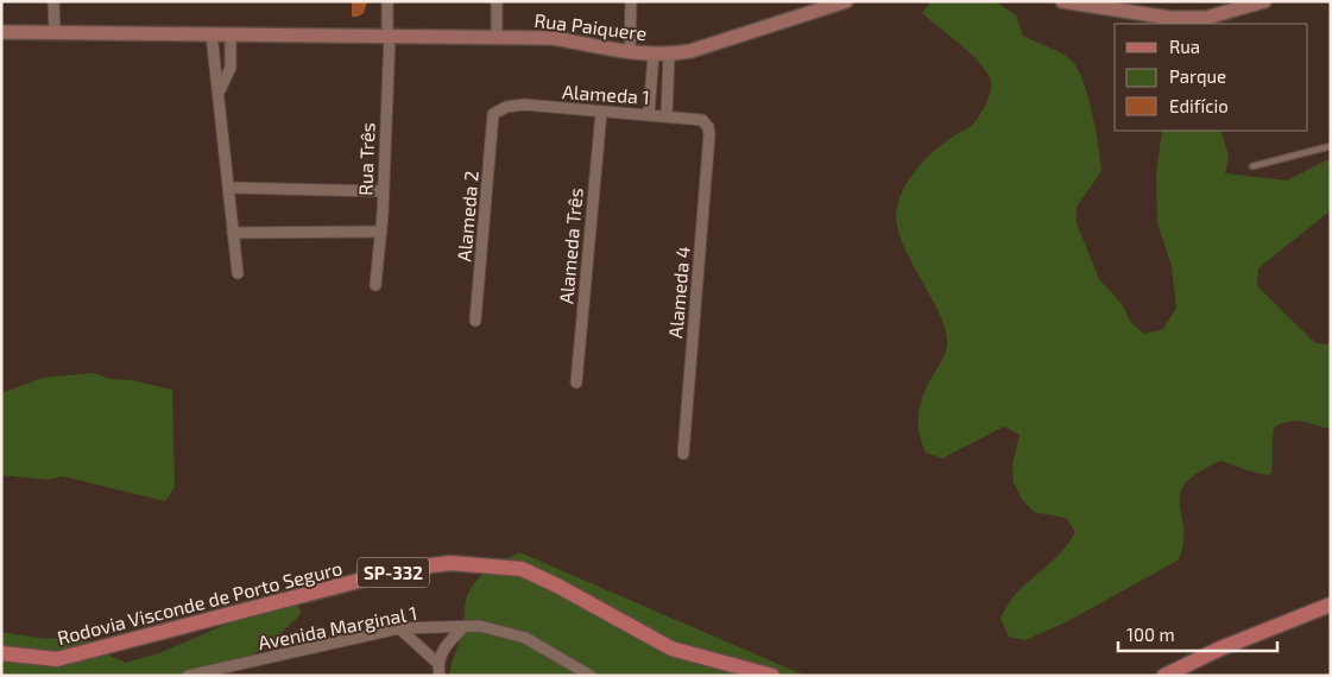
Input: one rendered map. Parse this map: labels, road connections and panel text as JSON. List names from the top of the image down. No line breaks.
{"streets":{"main road":["SP-332","Rodovia Visconde de Porto Seguro"],"street":["Rua Paiquere","Alameda 1","Rua Três","Alameda 2","Alameda Três","Alameda 4","Avenida Marginal 1"]},"crossings":[["Rua Paiquere","Rua Três"],["Alameda 1","Alameda 2"],["Alameda 1","Alameda Três"],["Alameda 1","Alameda 4"]],"legend":["Rua","Parque","Edifício"],"scale_bar":"100 m"}
